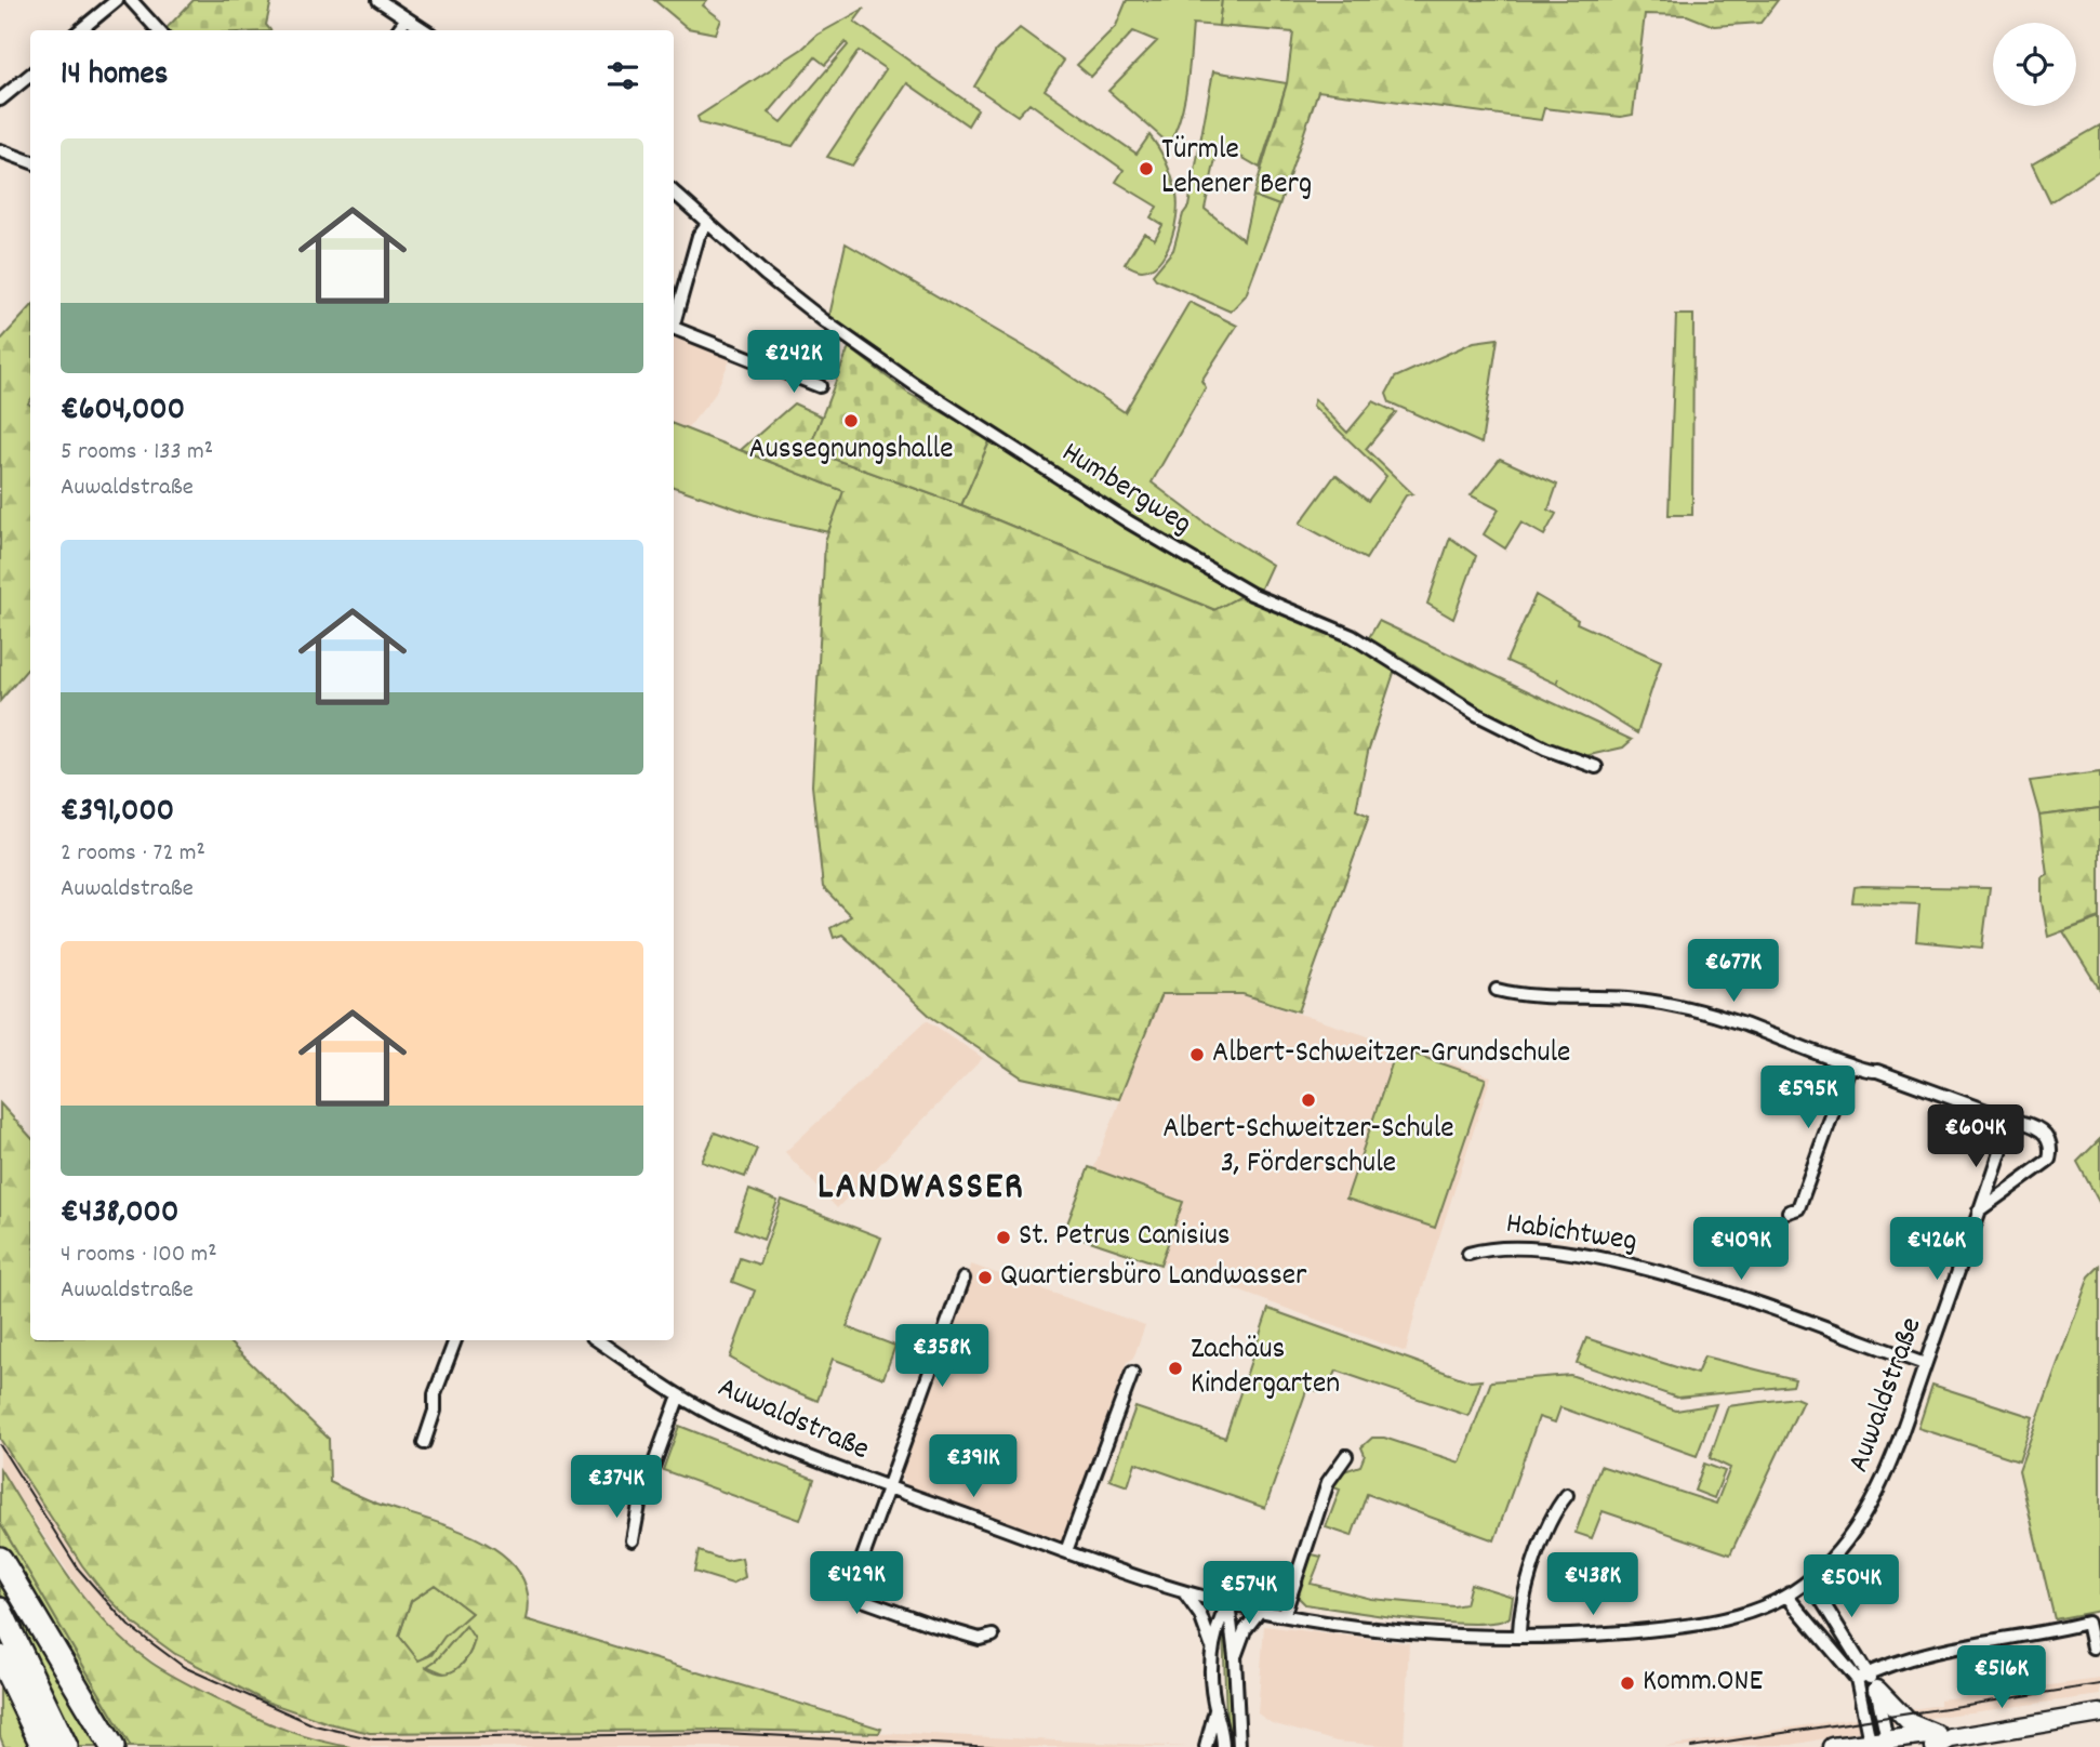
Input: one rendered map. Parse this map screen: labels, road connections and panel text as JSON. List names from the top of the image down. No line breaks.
{"streets":{"street":["Humbergweg","Habichtweg","Auwaldstraße"]},"crossings":[["Habichtweg","Auwaldstraße"]],"districts":["LANDWASSER"],"places":["Türmle Lehener Berg","Aussegnungshalle","Albert-Schweitzer-Grundschule","Albert-Schweitzer-Schule 3, Förderschule","St. Petrus Canisius","Quartiersbüro Landwasser","Zachäus Kindergarten","Komm.ONE"],"page":{"heading":"14 homes","list":[{"name":"€604,000","note":"5 rooms · 133 m² · Auwaldstraße"},{"name":"€391,000","note":"2 rooms · 72 m² · Auwaldstraße"},{"name":"€438,000","note":"4 rooms · 100 m² · Auwaldstraße"}],"price":["€242K","€677K","€595K","€604K","€409K","€426K","€358K","€391K","€374K","€429K","€438K","€504K","€574K","€516K"]}}
